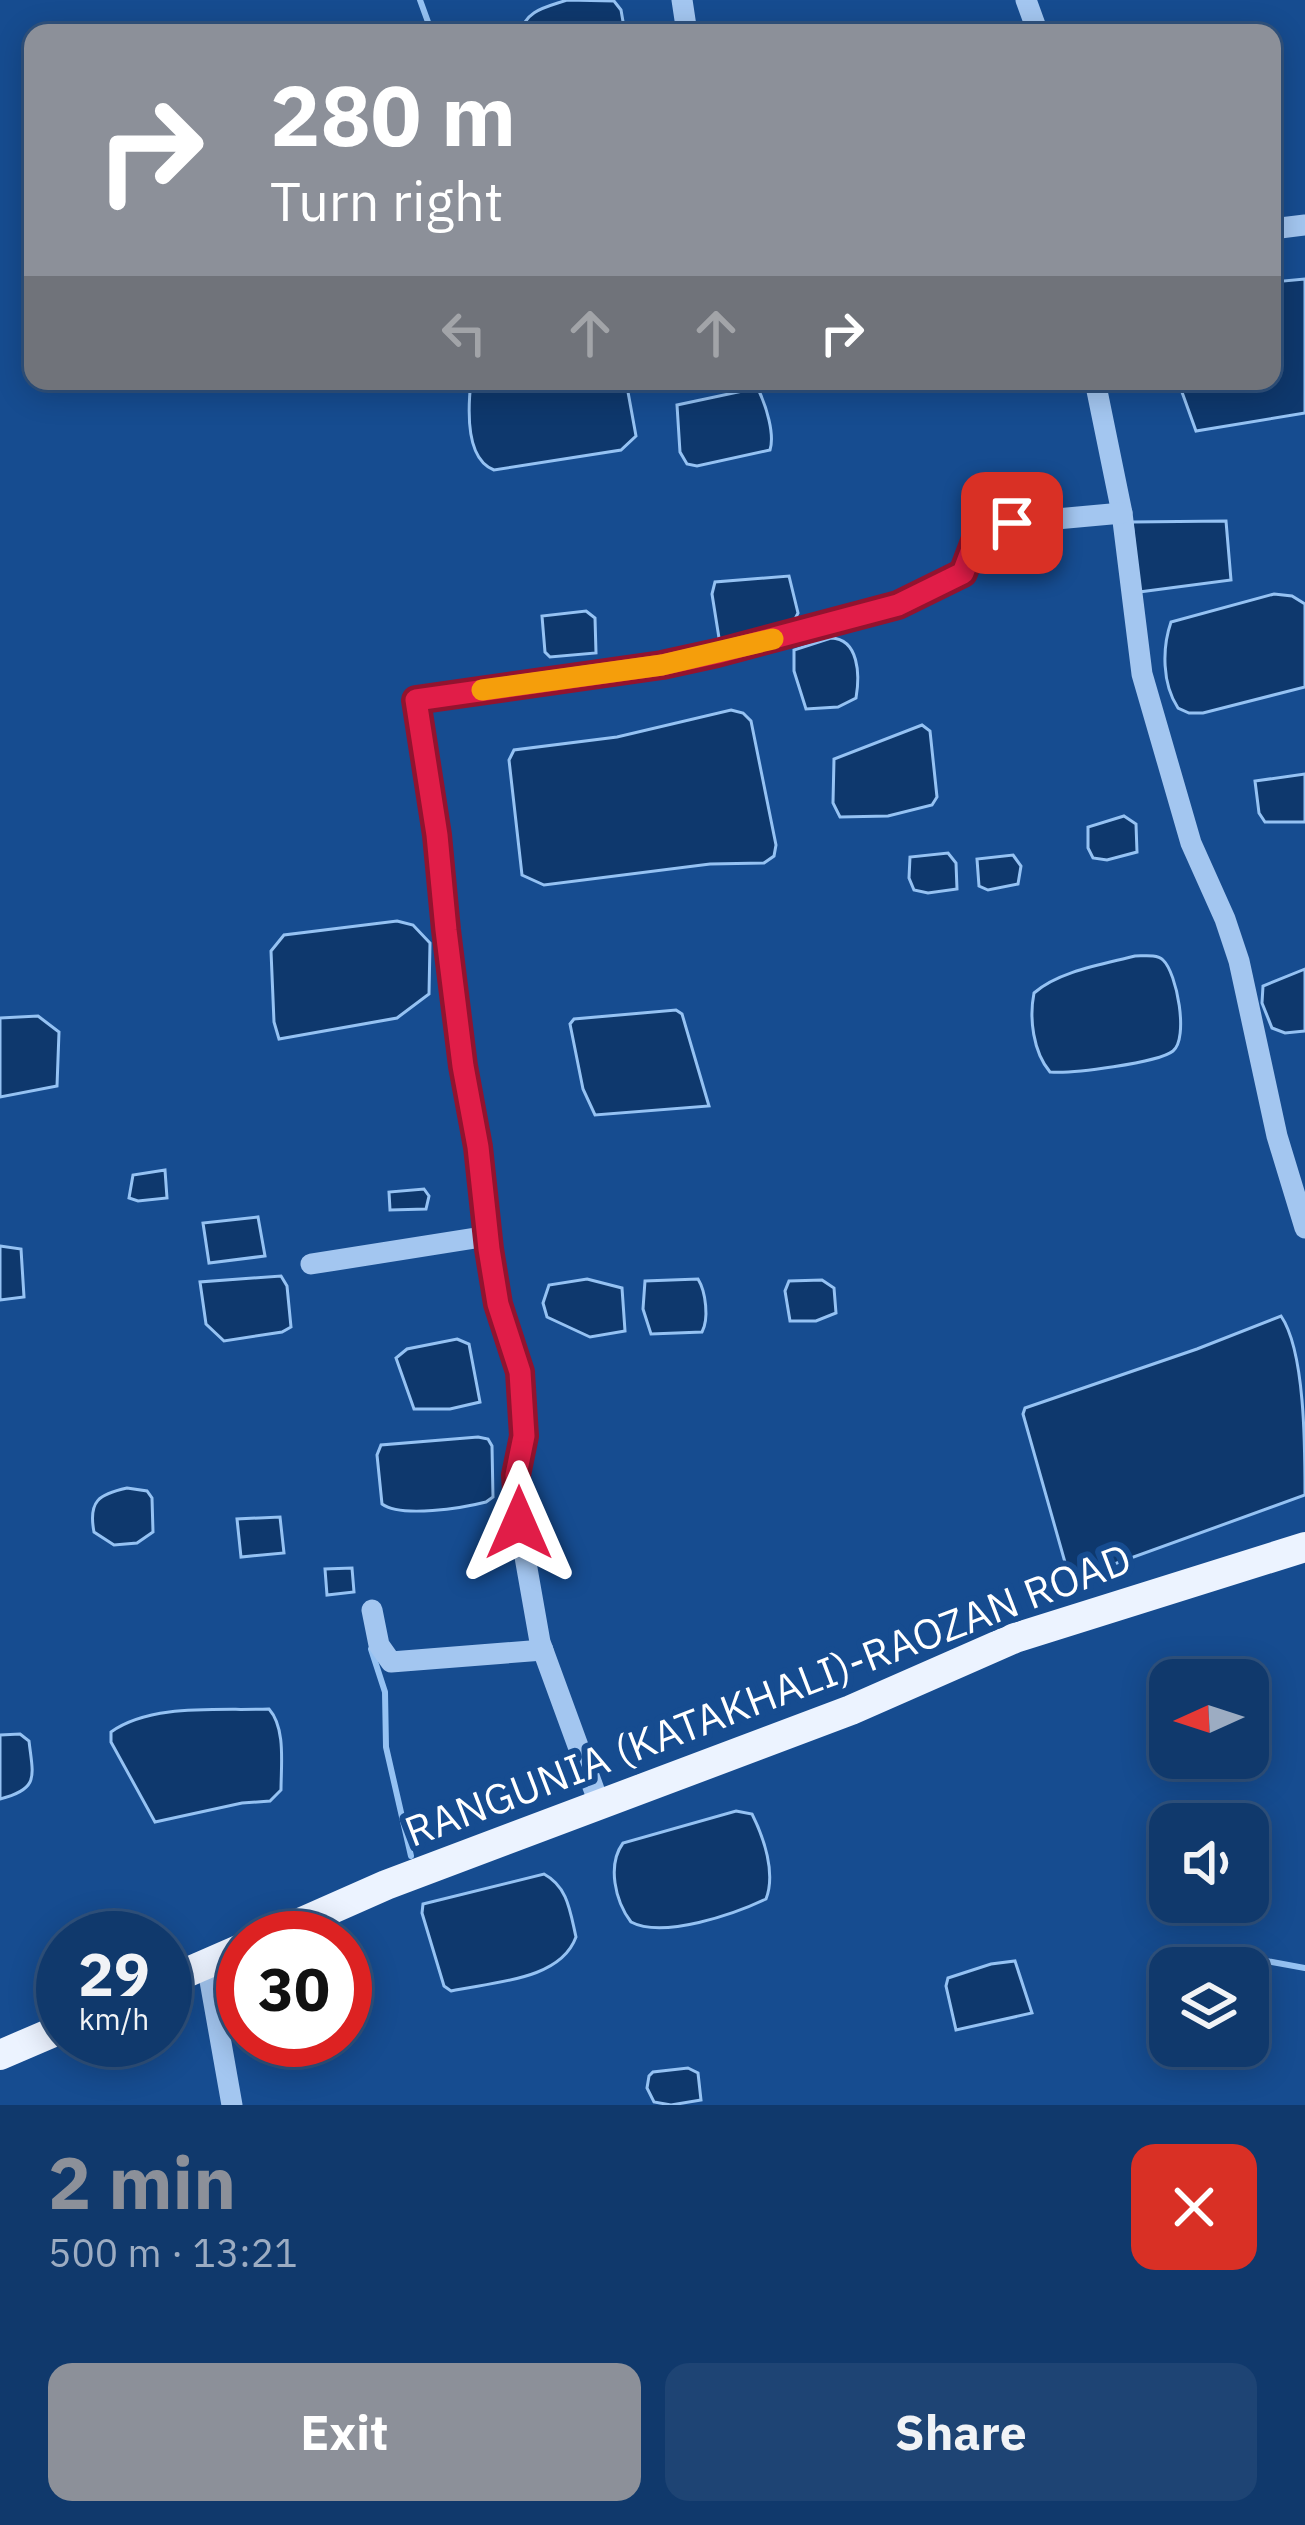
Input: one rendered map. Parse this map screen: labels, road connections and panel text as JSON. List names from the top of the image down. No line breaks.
{"streets":{"main road":["RANGUNIA (KATAKHALI)-RAOZAN ROAD"]},"north":"left","page":{"turn":["280 m","Turn right"],"speed":"29 km/h","limit":"30","heading":["2 min","500 m · 13:21"],"buttons":["Exit","Share"]}}
